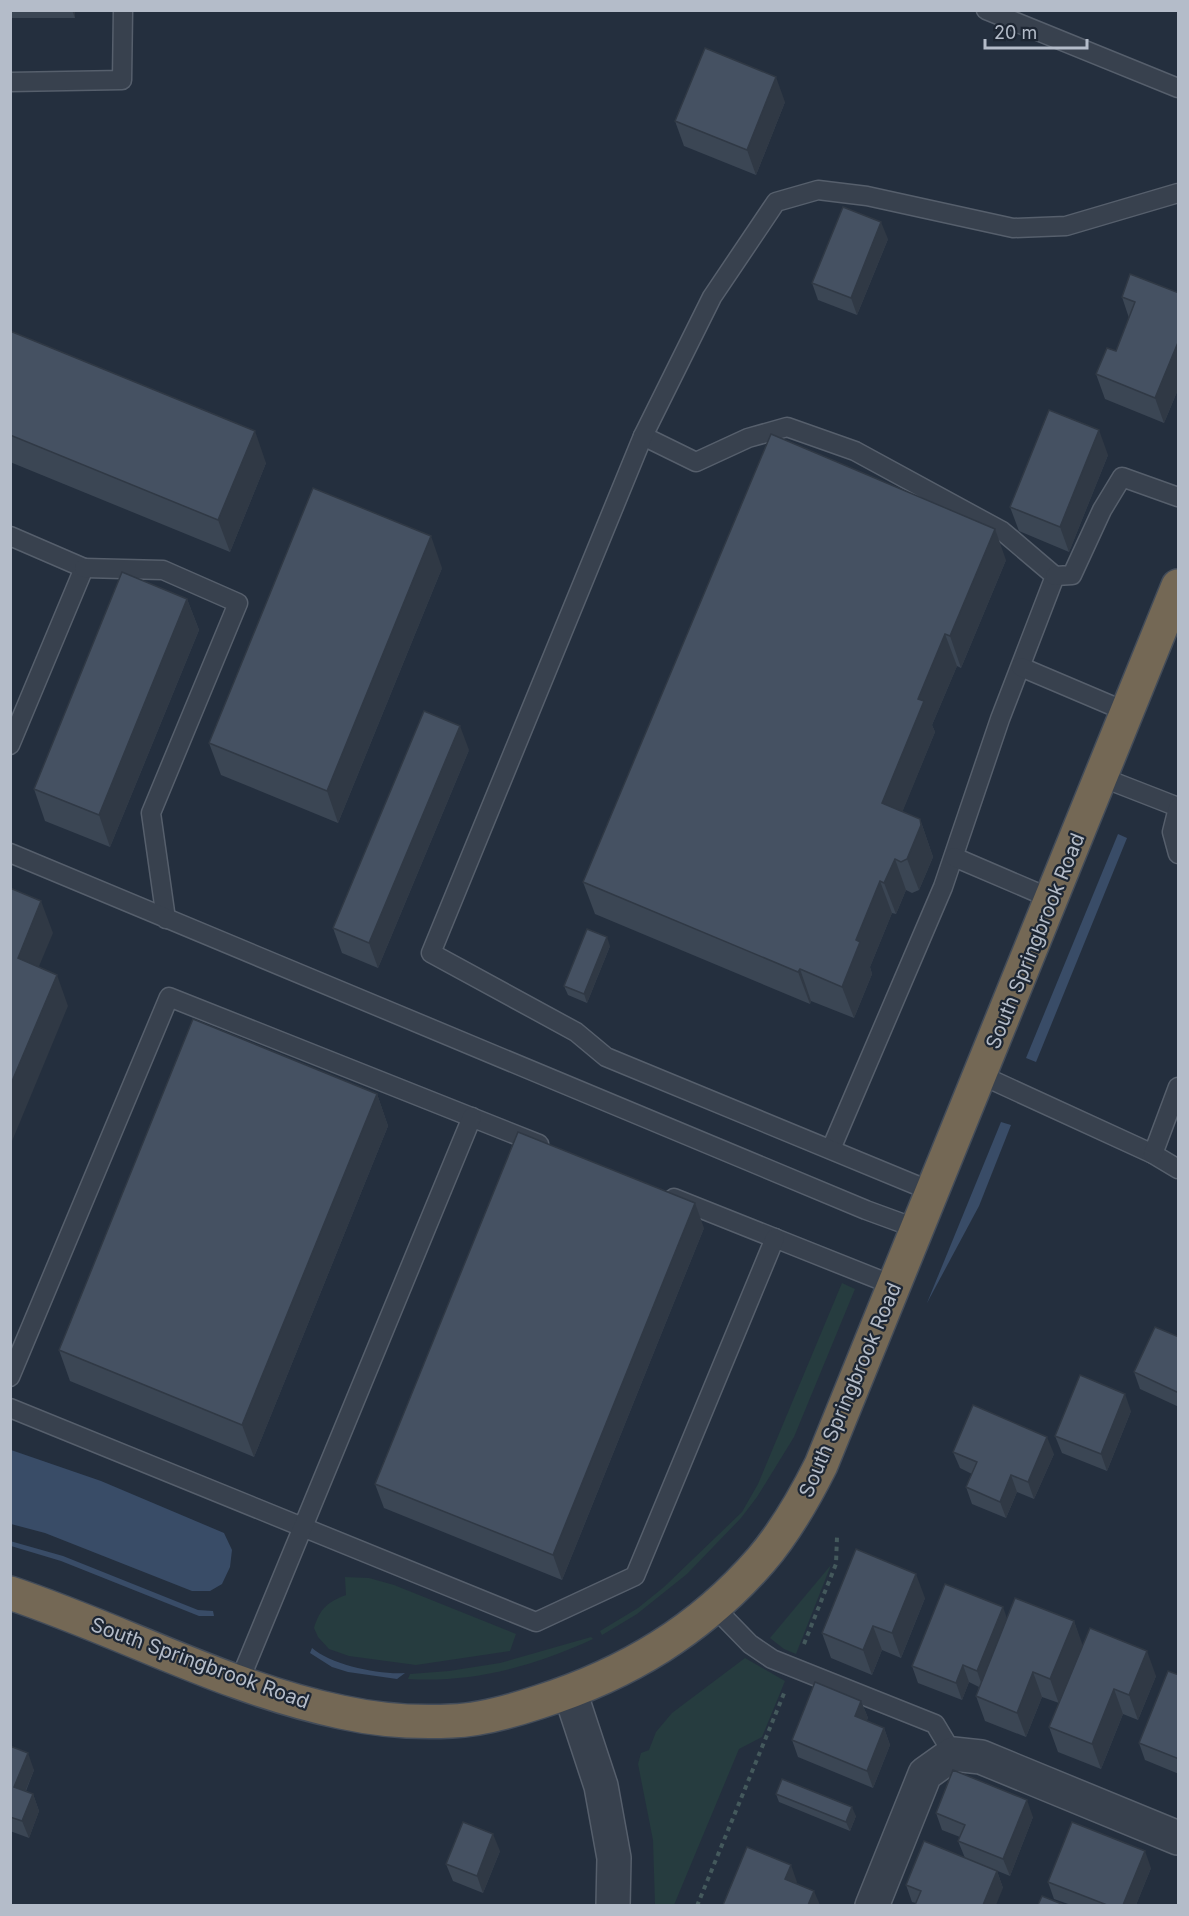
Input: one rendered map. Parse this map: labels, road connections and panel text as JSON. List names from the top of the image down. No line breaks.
{"streets":{"highway":["South Springbrook Road"]},"scale_bar":"20 m"}
